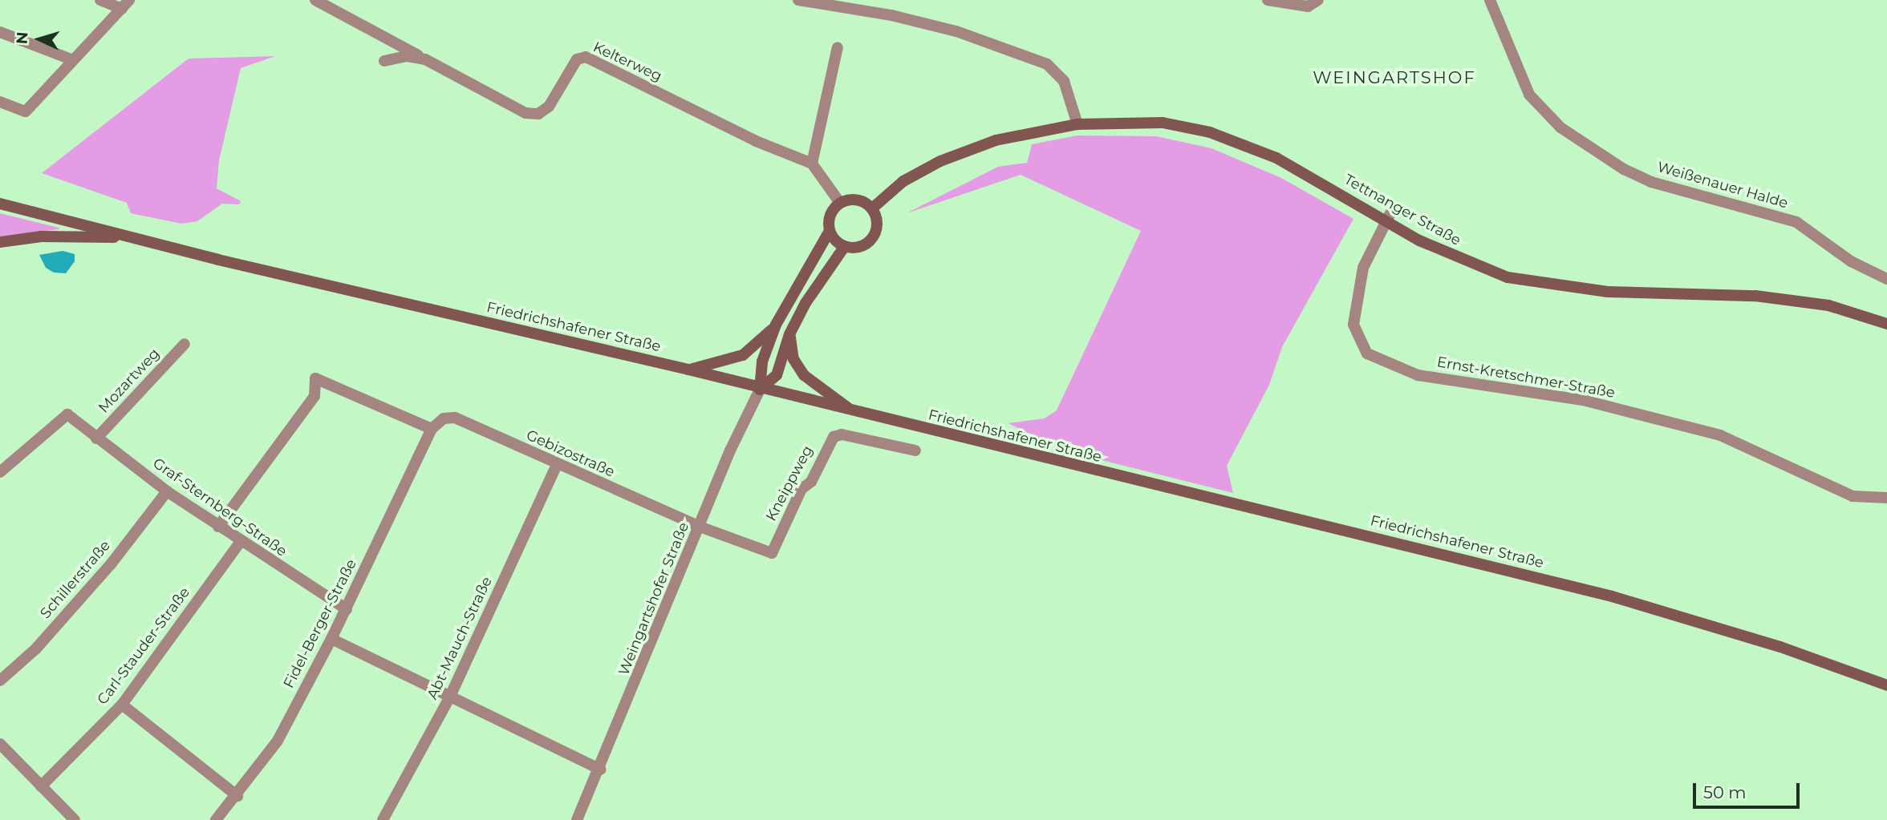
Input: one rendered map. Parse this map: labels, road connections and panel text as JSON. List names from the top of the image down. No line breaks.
{"streets":{"main road":["Tettnanger Straße","Friedrichshafener Straße"],"street":["Kelterweg","Weißenauer Halde","Ernst-Kretschmer-Straße","Mozartweg","Gebizostraße","Kneippweg","Graf-Sternberg-Straße","Schillerstraße","Weingartshofer Straße","Fidel-Berger-Straße","Abt-Mauch-Straße","Carl-Stauder-Straße"]},"crossings":[["Tettnanger Straße","Ernst-Kretschmer-Straße"],["Friedrichshafener Straße","Weingartshofer Straße"],["Mozartweg","Graf-Sternberg-Straße"],["Gebizostraße","Kneippweg"],["Gebizostraße","Weingartshofer Straße"],["Gebizostraße","Fidel-Berger-Straße"],["Gebizostraße","Abt-Mauch-Straße"],["Kneippweg","Weingartshofer Straße"],["Graf-Sternberg-Straße","Schillerstraße"],["Graf-Sternberg-Straße","Fidel-Berger-Straße"],["Graf-Sternberg-Straße","Carl-Stauder-Straße"]],"districts":["WEINGARTSHOF"],"scale_bar":"50 m","north":"left"}
